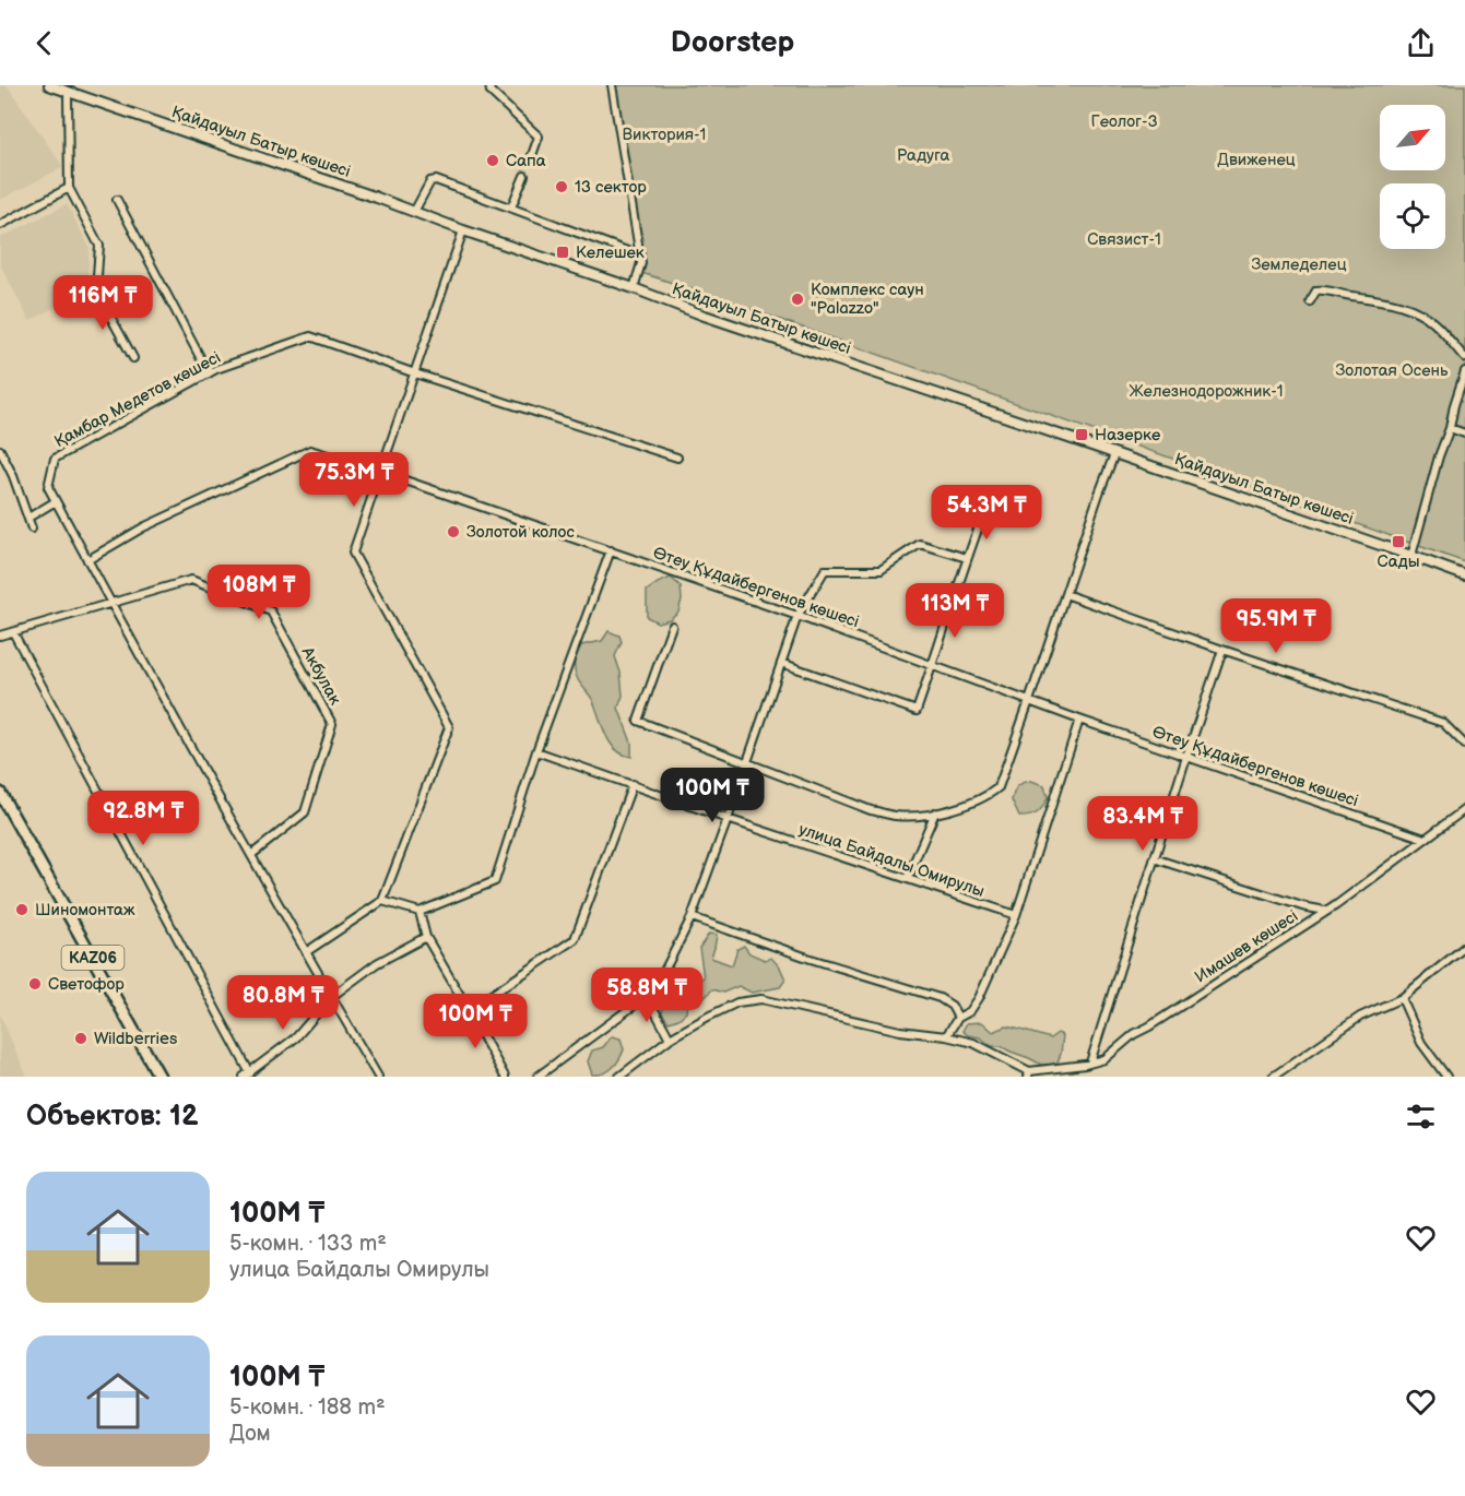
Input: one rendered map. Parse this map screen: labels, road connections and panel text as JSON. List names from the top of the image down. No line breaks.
{"streets":{"highway":["KАZ06"],"street":["Қайдауыл Батыр көшесі","Қамбар Медетов көшесі","Өтеу Құдайбергенов көшесі","Акбулак","улица Байдалы Омирулы","Имашев көшесі"]},"crossings":[["Қамбар Медетов көшесі","Өтеу Құдайбергенов көшесі"],["Қамбар Медетов көшесі","Акбулак"],["Өтеу Құдайбергенов көшесі","Имашев көшесі"]],"parks":["Геолог-3","Виктория-1","Радуга","Движенец","Связист-1","Земледелец","Золотая Осень","Железнодорожник-1"],"places":{"other":["Сапа","13 сектор","Комплекс саун \"Palazzo\"","Золотой колос","Шиномонтаж","Светофор","Wildberries"],"transit":["Келешек","Назерке","Сады"]},"north":"top right","page":{"header":"Doorstep","price":["116M ₸","75.3M ₸","54.3M ₸","108M ₸","113M ₸","95.9M ₸","100M ₸","92.8M ₸","83.4M ₸","58.8M ₸","80.8M ₸","100M ₸"],"heading":"Объектов: 12","list":[{"name":"100M ₸","note":"5-комн. · 133 m² · улица Байдалы Омирулы"},{"name":"100M ₸","note":"5-комн. · 188 m² · Дом"}]}}
